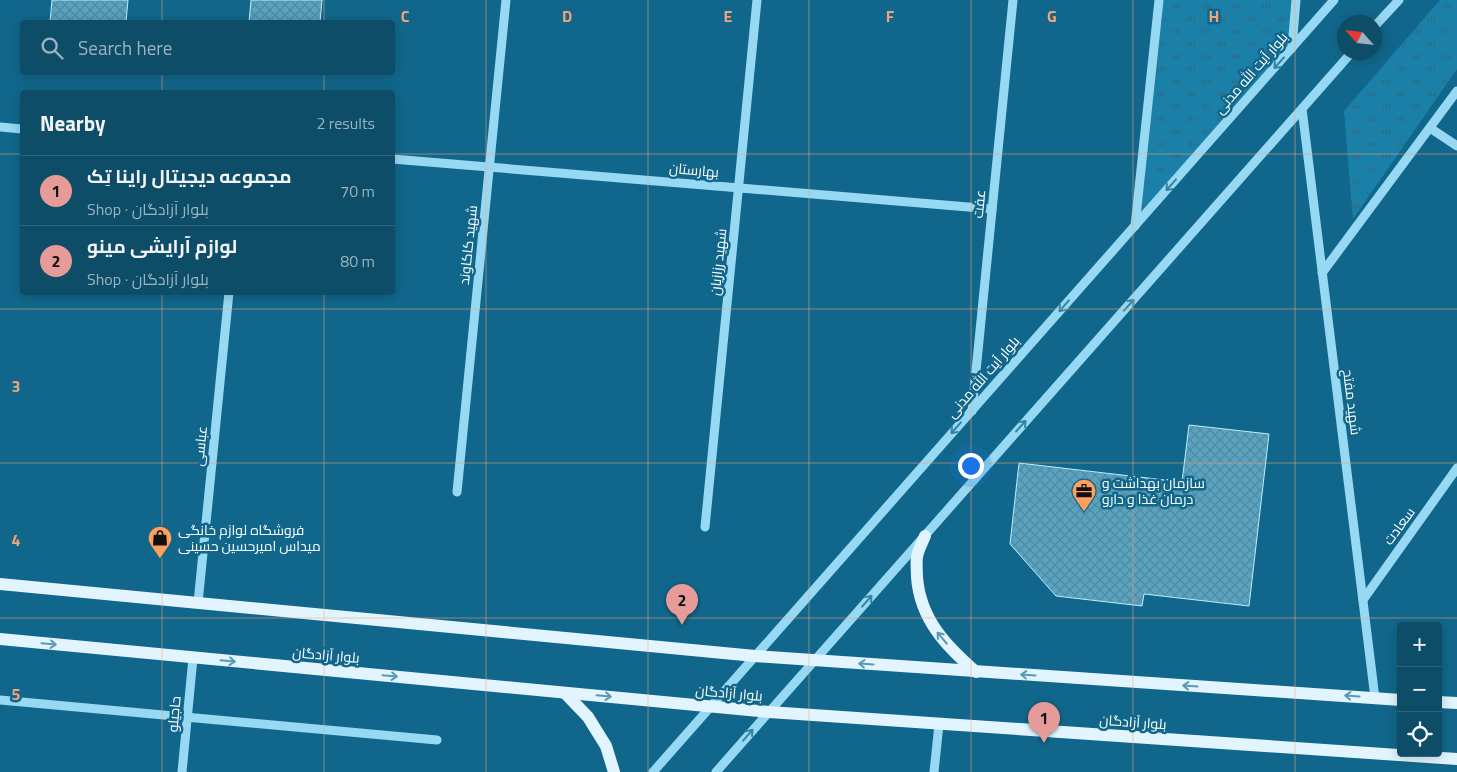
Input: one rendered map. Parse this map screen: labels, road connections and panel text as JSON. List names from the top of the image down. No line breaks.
{"streets":{"main road":["بلوار آزادگان"],"street":["بلوار آیت الله مدنی","بهارستان","عفت","شهید کاکاوند","شهید رزازیان","شهید مفتح","عباسی","سعادت","حاجیلو"]},"crossings":[["بلوار آیت الله مدنی","عفت"],["بلوار آیت الله مدنی","بلوار آزادگان"],["بهارستان","عفت"],["بهارستان","شهید کاکاوند"],["بهارستان","شهید رزازیان"],["شهید مفتح","سعادت"],["بلوار آزادگان","حاجیلو"]],"places":{"office":["سازمان بهداشت و درمان غذا و دارو"],"shop":["فروشگاه لوازم خانگی میداس امیرحسین حسینی"]},"north":"top left","page":{"search":"Search here","heading":["Nearby","2 results"],"list":[{"mark":"1","name":"مجموعه دیجیتال راینا تِک","note":"Shop · بلوار آزادگان","value":"70 m"},{"mark":"2","name":"لوازم آرایشی مینو","note":"Shop · بلوار آزادگان","value":"80 m"}],"pins":["2","1"],"map_buttons":["+","−"]},"grid":{"columns":["C","D","E","F","G","H"],"rows":["3","4","5"]}}
